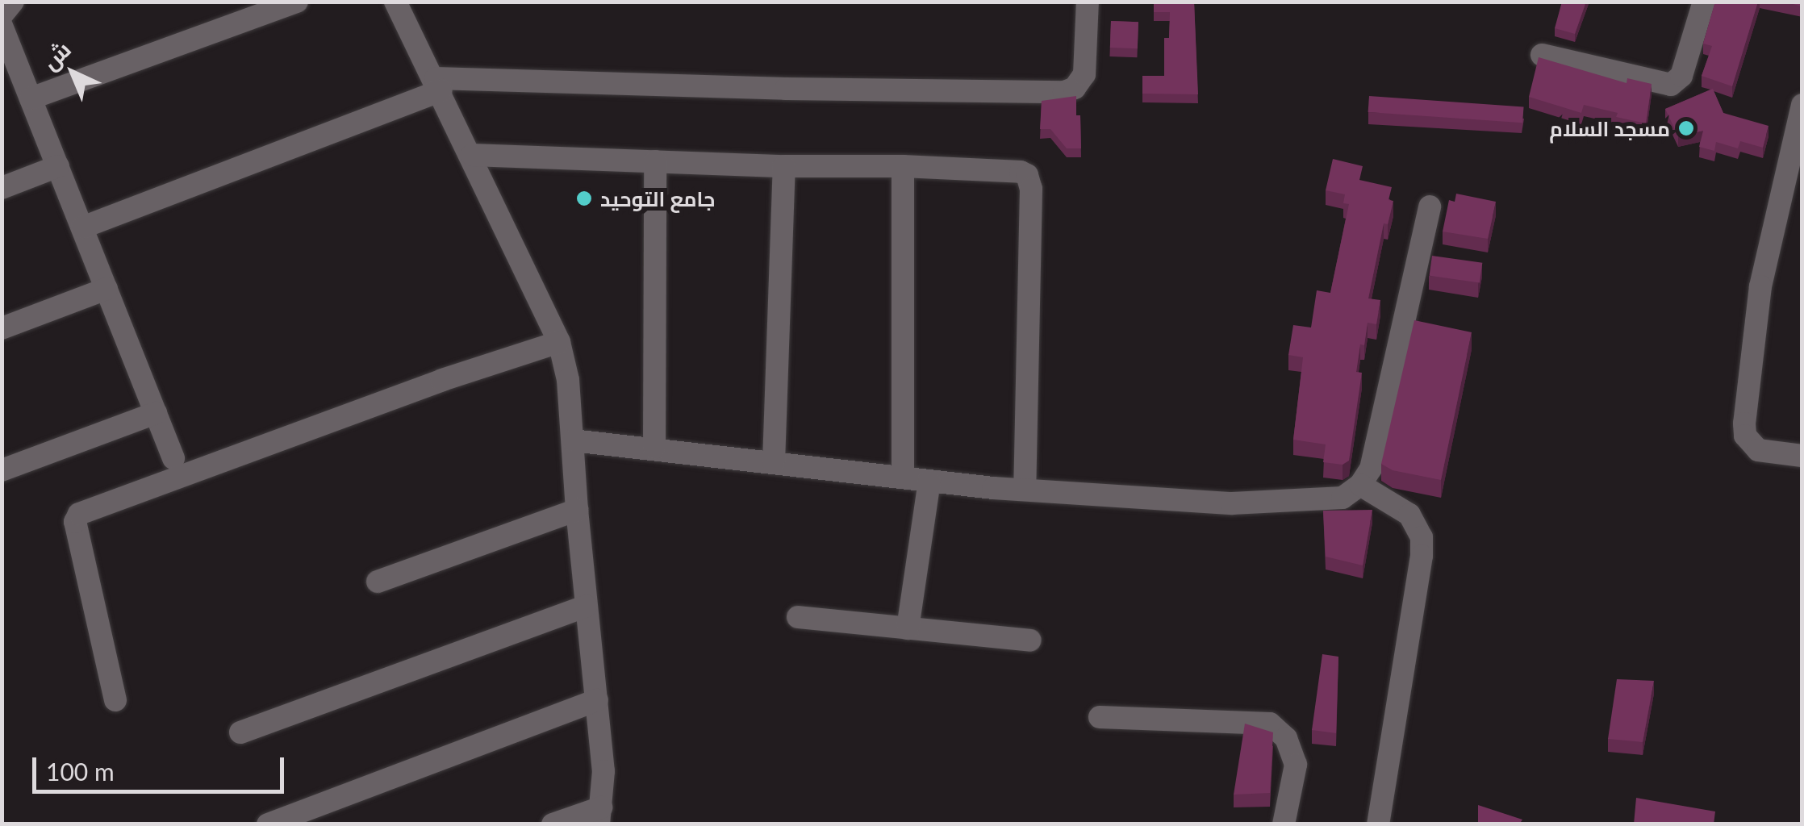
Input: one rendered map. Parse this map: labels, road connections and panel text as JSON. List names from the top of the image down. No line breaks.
{"places":["مسجد السلام","جامع التوحيد"],"scale_bar":"100 m","north":"top left"}
